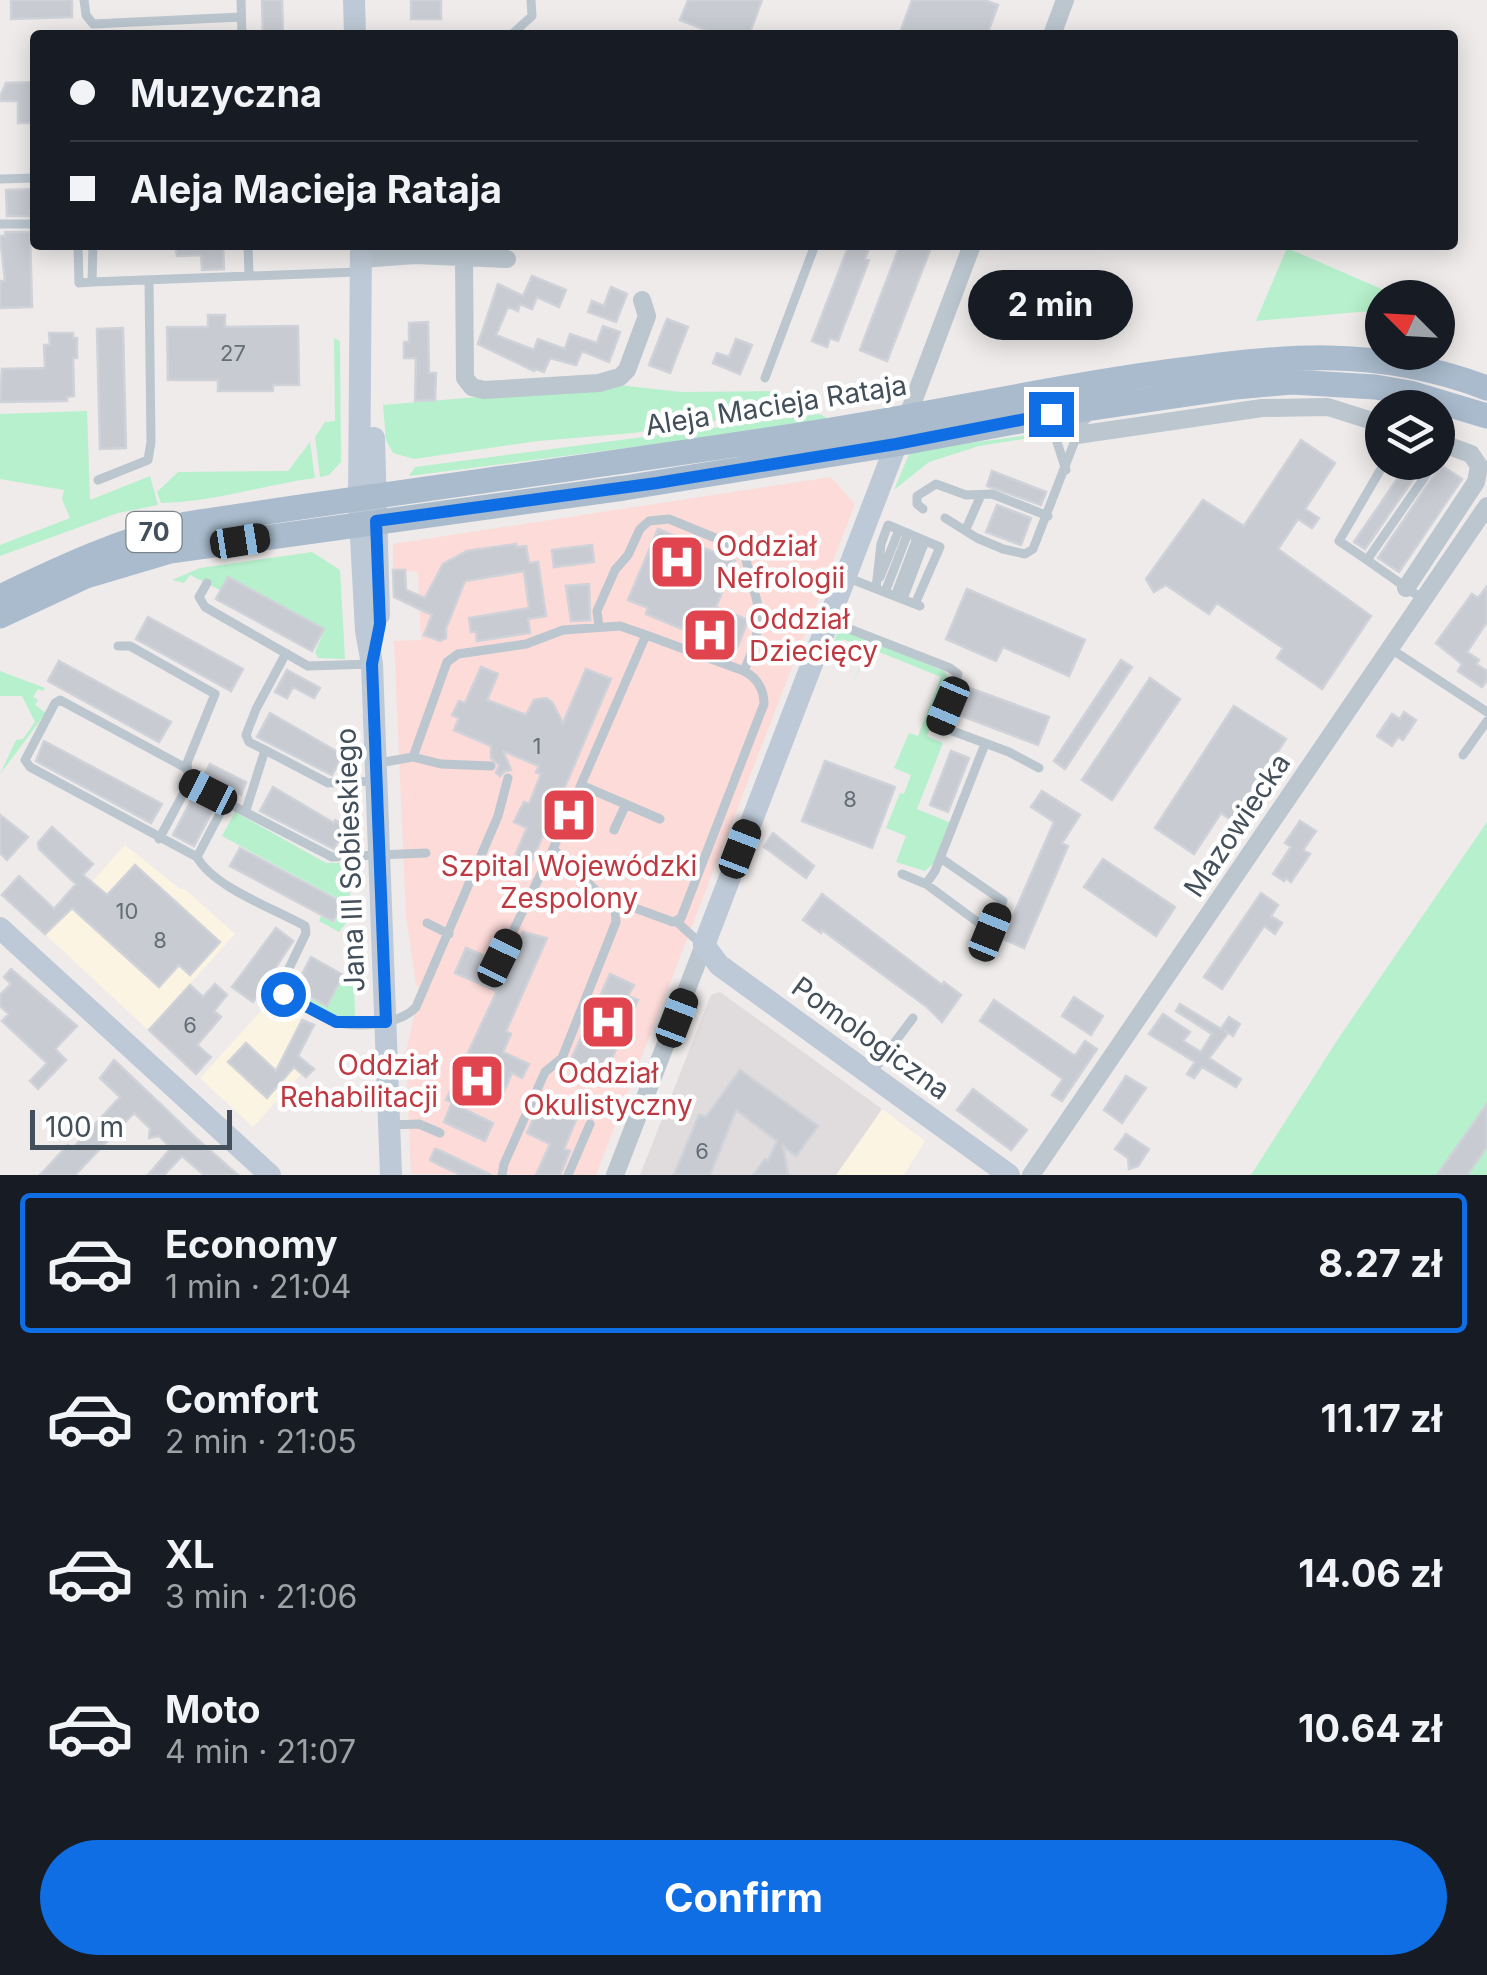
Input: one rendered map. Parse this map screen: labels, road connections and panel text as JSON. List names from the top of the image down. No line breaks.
{"streets":{"main road":["Aleja Macieja Rataja","70"],"street":["Mazowiecka","Jana III Sobieskiego","Pomologiczna"]},"crossings":[["Aleja Macieja Rataja","70"],["Aleja Macieja Rataja","Jana III Sobieskiego"]],"places":{"hospital":["Oddział Nefrologii","Oddział Dziecięcy","Szpital Wojewódzki Zespolony","Oddział Okulistyczny","Oddział Rehabilitacji"]},"house_numbers":["27","1","8","10","8","6","6"],"scale_bar":"100 m","north":"top left","page":{"banner":["Muzyczna","Aleja Macieja Rataja"],"bubble":"2 min","scale":"100 m","list":[{"name":"Economy","note":"1 min · 21:04","value":"8.27 zł"},{"name":"Comfort","note":"2 min · 21:05","value":"11.17 zł"},{"name":"XL","note":"3 min · 21:06","value":"14.06 zł"},{"name":"Moto","note":"4 min · 21:07","value":"10.64 zł"}],"buttons":"Confirm"}}
